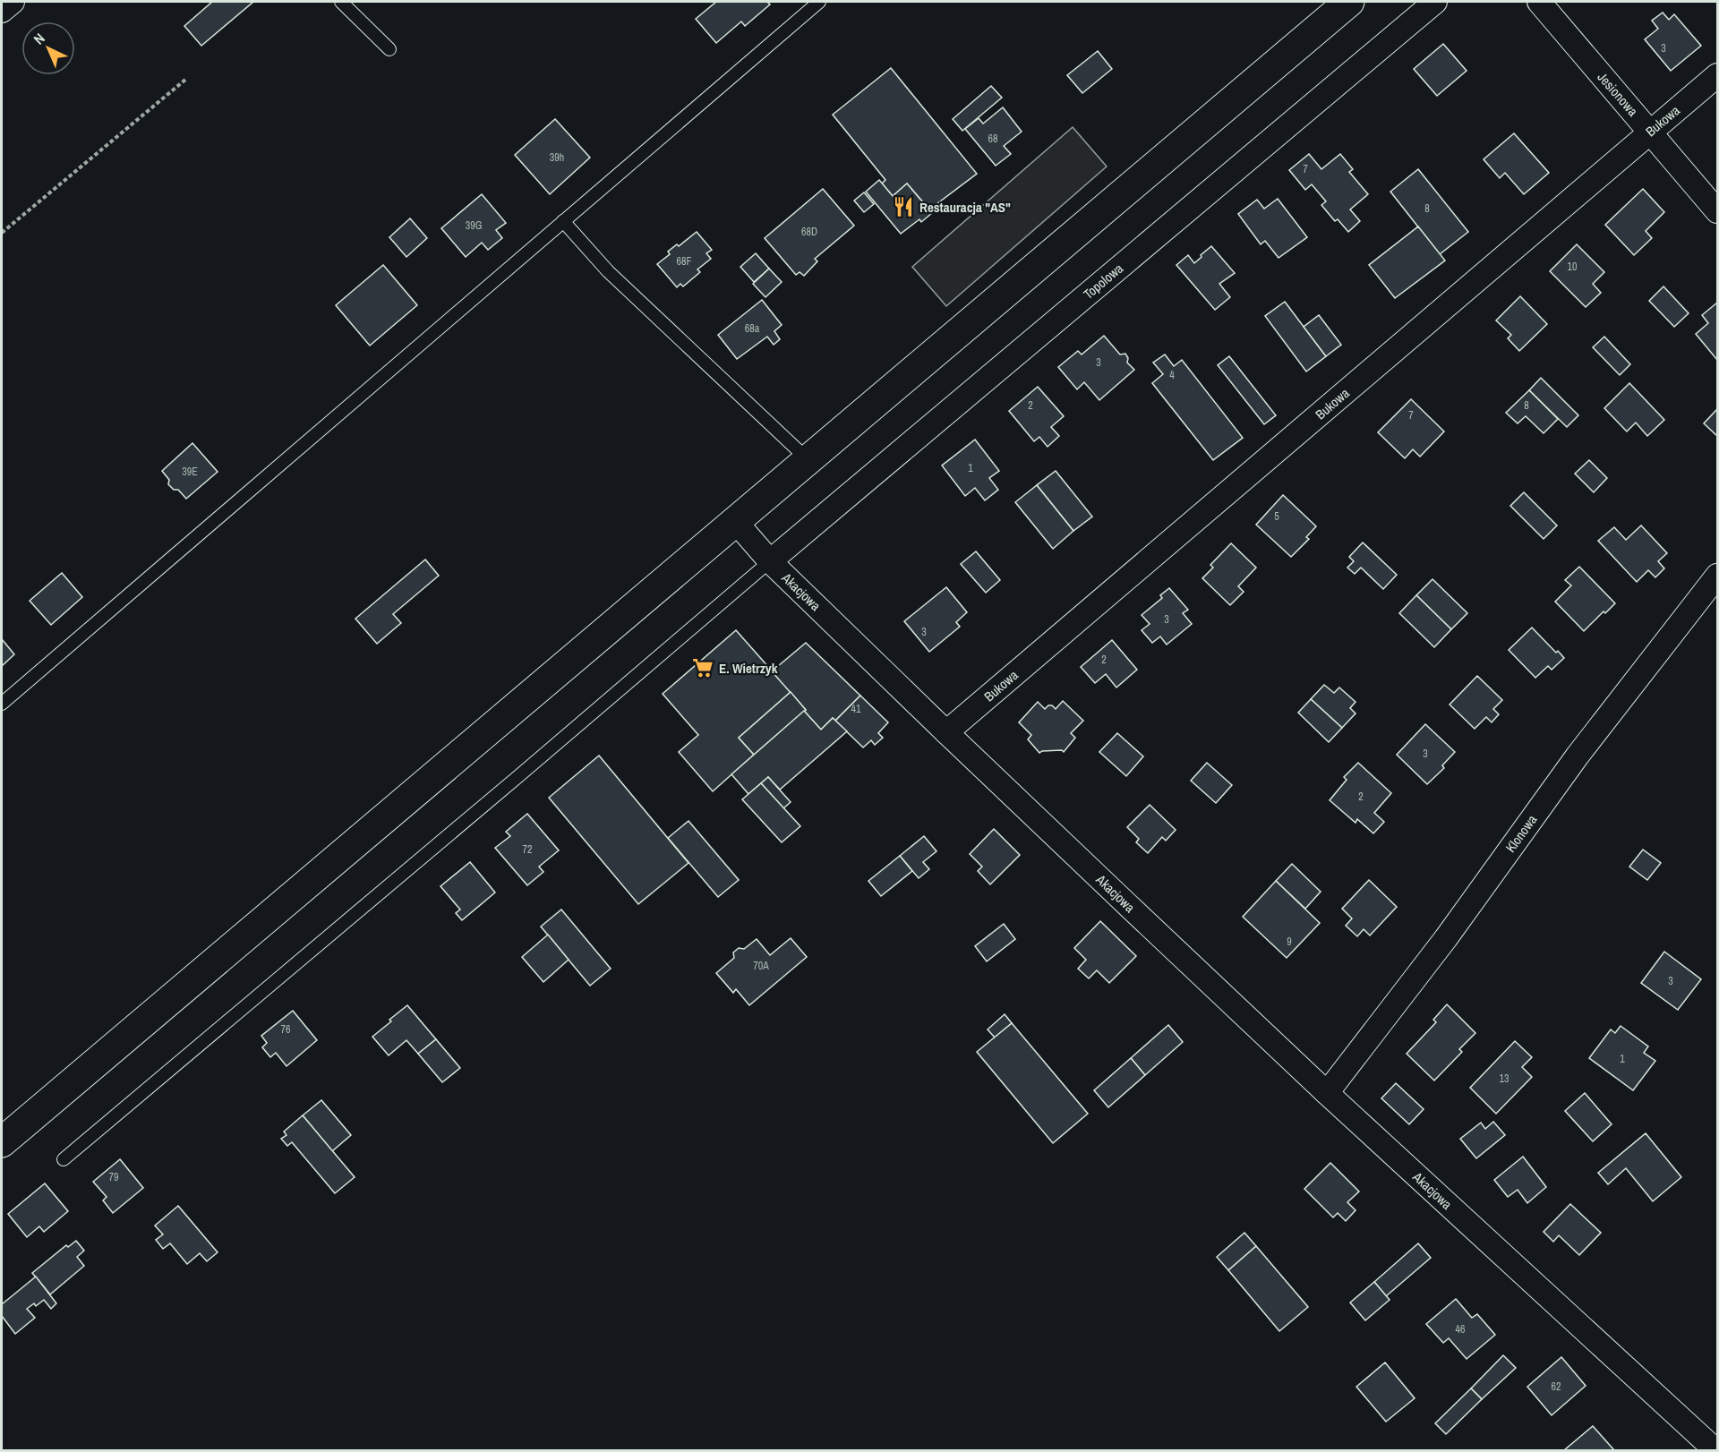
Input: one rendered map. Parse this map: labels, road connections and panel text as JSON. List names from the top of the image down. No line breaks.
{"streets":{"street":["Jesionowa","Bukowa","Topolowa","Akacjowa","Klonowa"]},"crossings":[["Jesionowa","Bukowa"],["Bukowa","Akacjowa"],["Topolowa","Akacjowa"],["Akacjowa","Klonowa"]],"places":{"restaurant":["Restauracja \"AS\""],"supermarket":["E. Wietrzyk"]},"house_numbers":["3","68","39h","7","8","39G","68D","68F","10","68a","3","4","2","8","7","1","39E","5","3","3","2","41","3","2","72","9","70A","3","76","1","13","79","46","62"],"north":"top left"}
